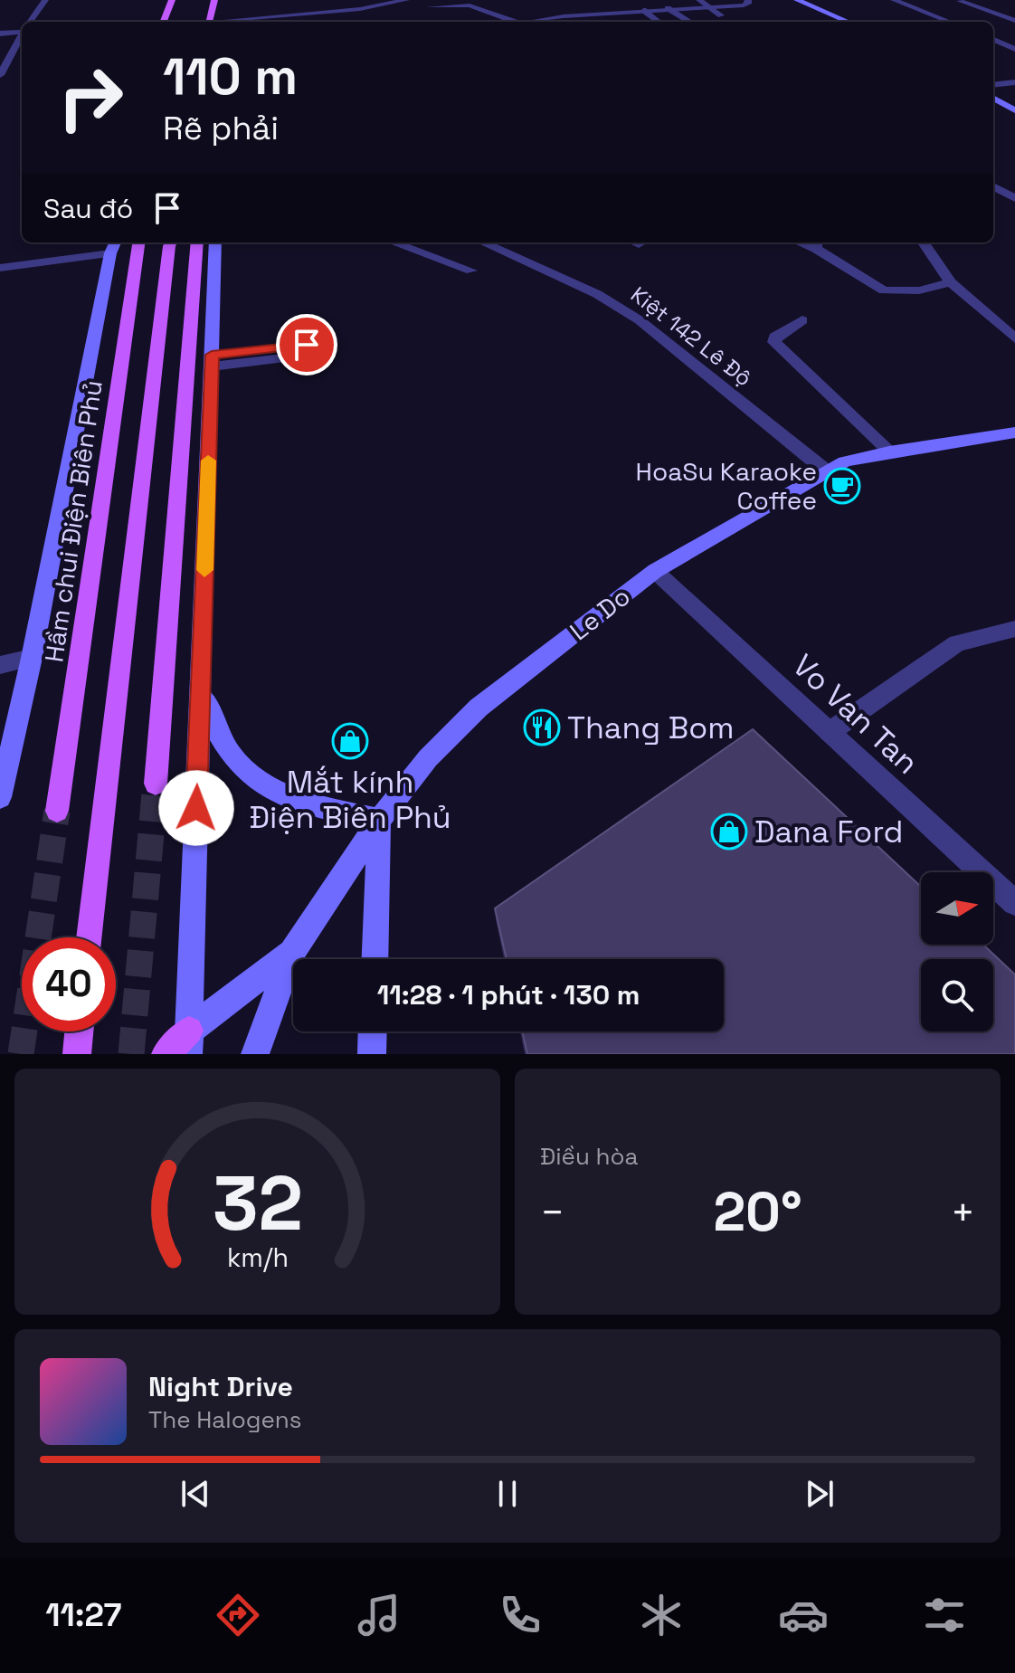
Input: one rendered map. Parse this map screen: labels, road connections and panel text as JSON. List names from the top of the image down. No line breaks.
{"streets":{"main road":["Hầm chui Điện Biên Phủ"],"street":["Kiệt 142 Lê Độ","Le Do","Vo Van Tan"]},"crossings":[["Kiệt 142 Lê Độ","Le Do"],["Le Do","Vo Van Tan"]],"places":{"cafe":["HoaSu Karaoke Coffee"],"restaurant":["Thang Bom"],"shop":["Mắt kính Điện Biên Phủ","Dana Ford"]},"north":"right","page":{"turn":["110 m","Rẽ phải"],"then":"Sau đó","limit":"40","trip":"11:28 · 1 phút · 130 m","tile":"Điều hòa","heat":["−","20°","+"],"song":["Night Drive","The Halogens"],"tabs":"11:27","gauge":["32","km/h"]}}
